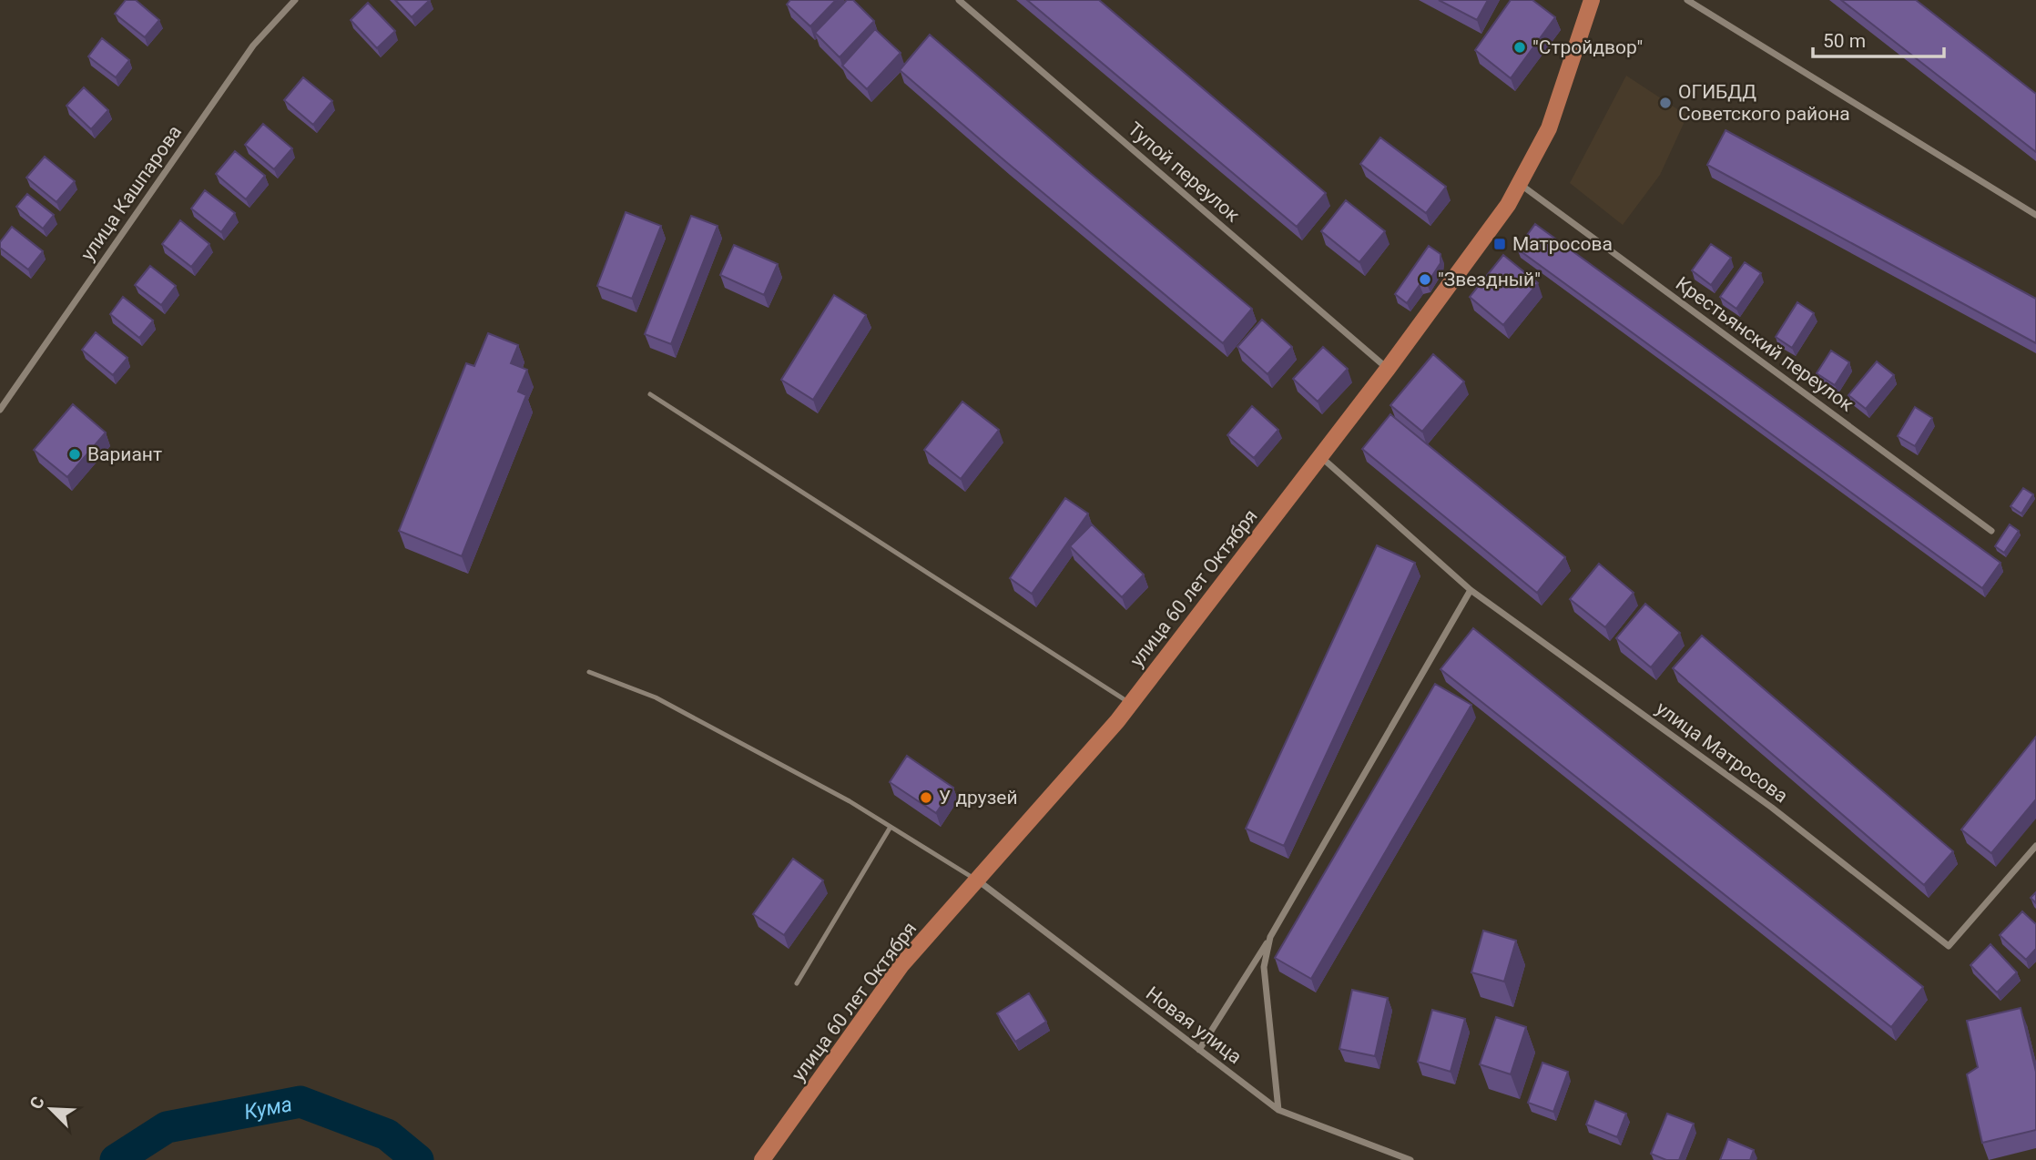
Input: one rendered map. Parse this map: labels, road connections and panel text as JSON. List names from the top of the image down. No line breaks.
{"streets":{"main road":["улица 60 лет Октября"],"street":["Тупой переулок","улица Кашпарова","Крестьянский переулок","улица Матросова","Новая улица"]},"crossings":[["Тупой переулок","улица 60 лет Октября"],["Крестьянский переулок","улица 60 лет Октября"],["улица 60 лет Октября","улица Матросова"],["улица 60 лет Октября","Новая улица"]],"water":["Кума"],"places":{"other":["\"Стройдвор\"","ОГИБДД Советского района","\"Звездный\"","Вариант","У друзей"],"transit":["Матросова"]},"scale_bar":"50 m","north":"top left"}
